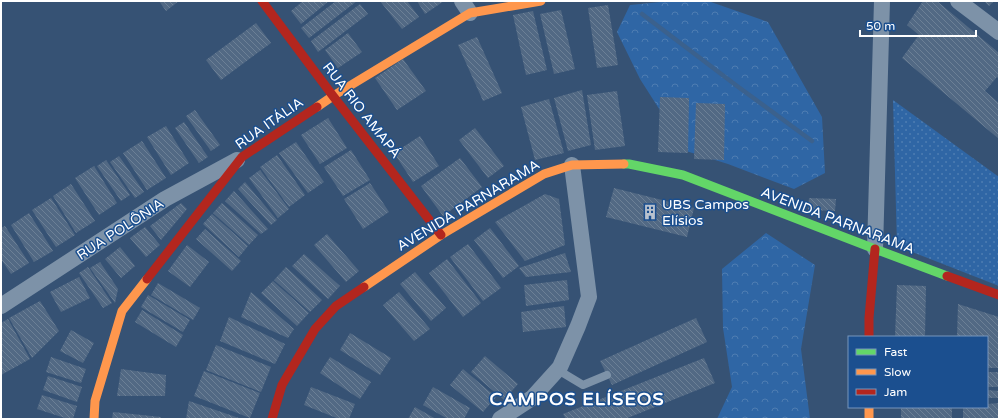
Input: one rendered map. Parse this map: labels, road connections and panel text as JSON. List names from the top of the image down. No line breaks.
{"streets":{"street":["RUA RIO AMAPÁ","RUA ITÁLIA","AVENIDA PARNARAMA","RUA POLÔNIA"]},"crossings":[["RUA RIO AMAPÁ","RUA ITÁLIA"],["RUA RIO AMAPÁ","AVENIDA PARNARAMA"],["RUA ITÁLIA","RUA POLÔNIA"]],"districts":["CAMPOS ELÍSEOS"],"places":{"building":["UBS Campos Elísios"]},"legend":["Fast","Slow","Jam"],"scale_bar":"50 m"}
